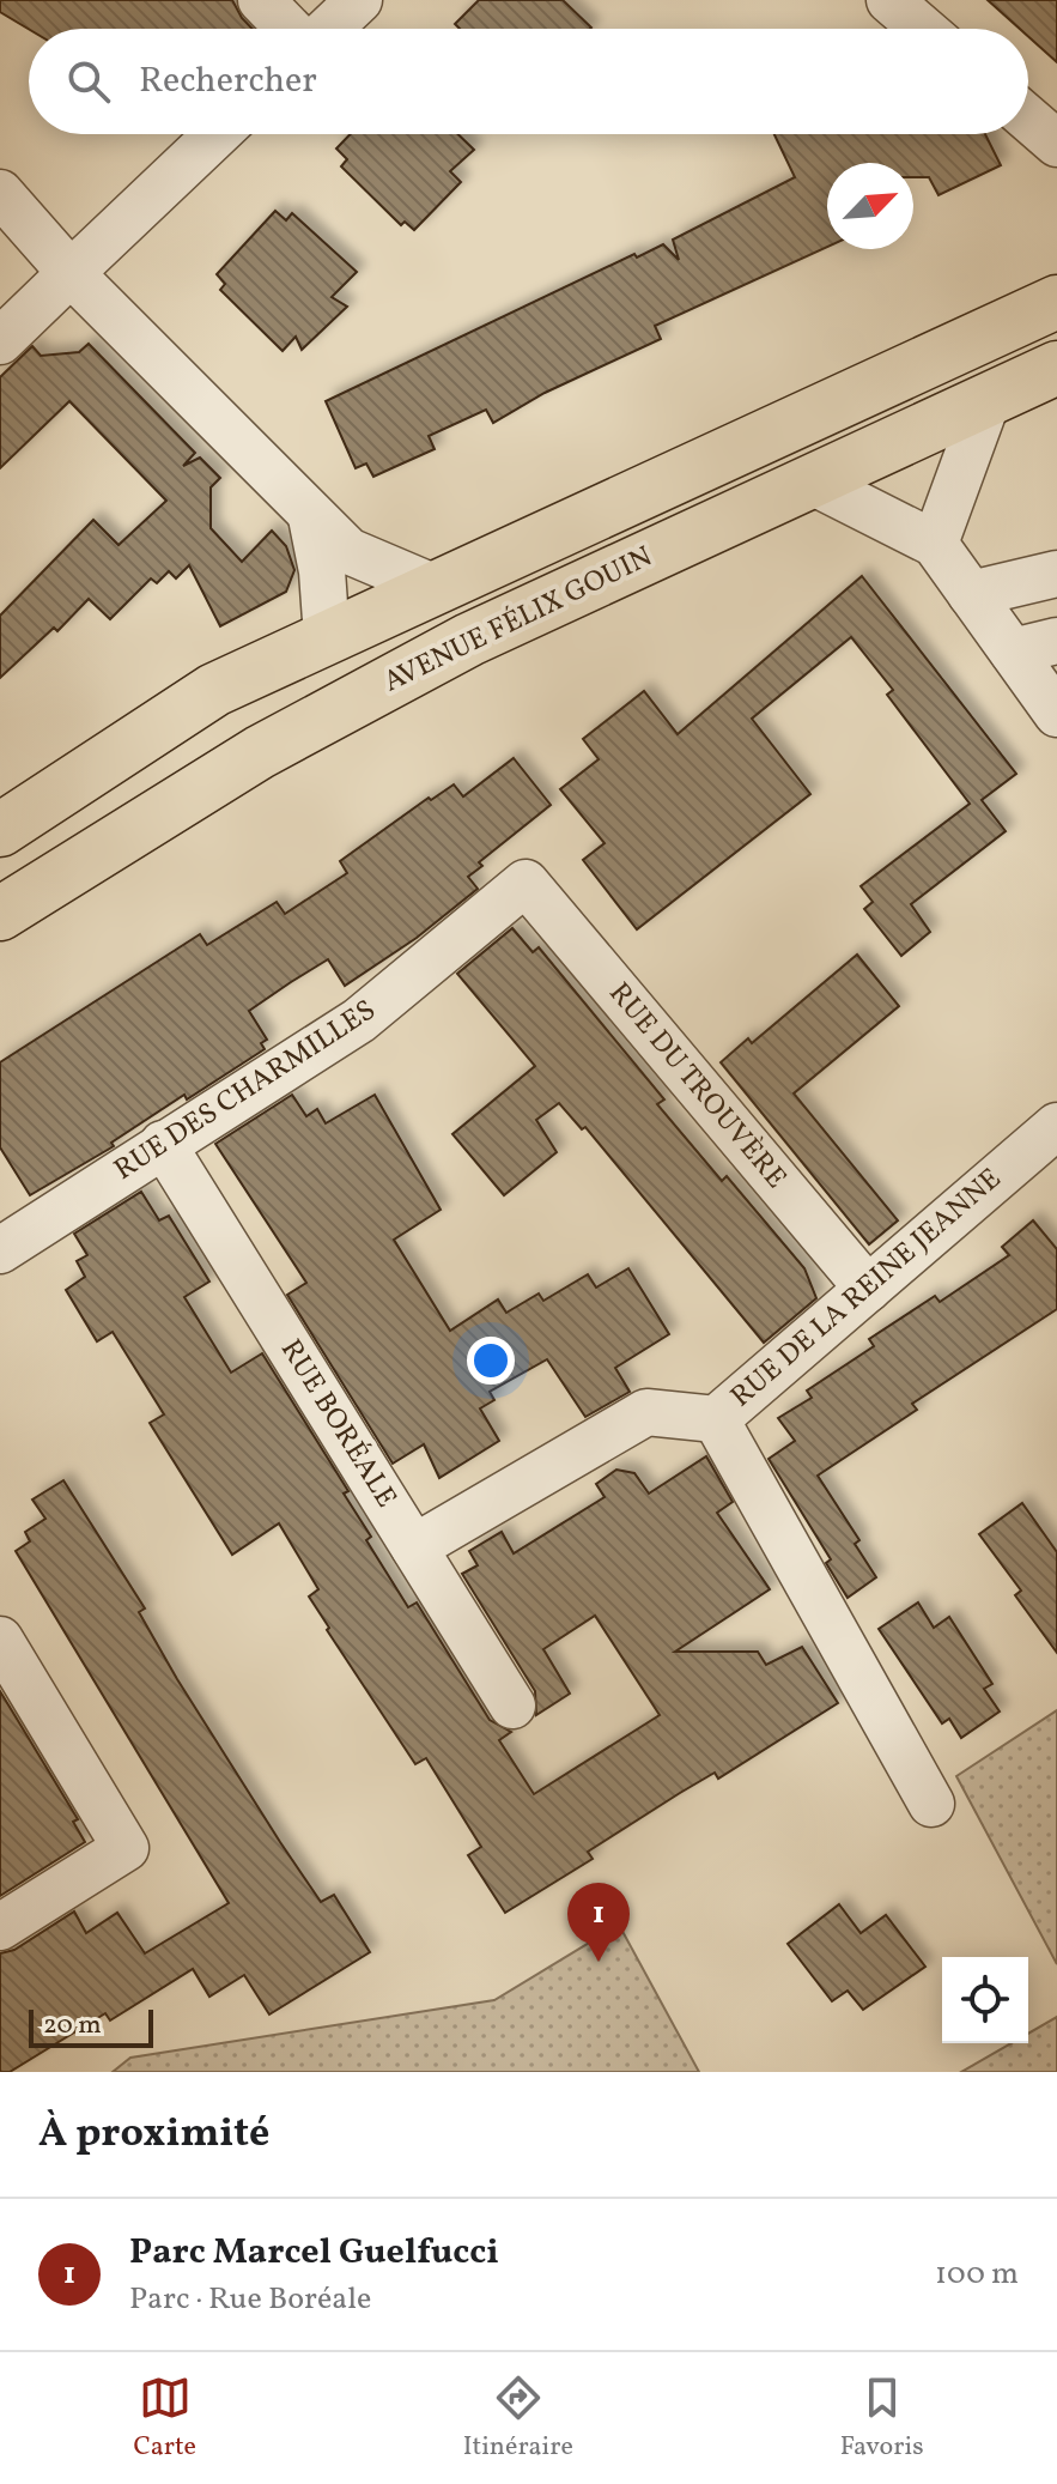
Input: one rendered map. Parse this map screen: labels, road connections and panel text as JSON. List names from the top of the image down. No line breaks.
{"streets":{"main road":["AVENUE FÉLIX GOUIN"],"street":["RUE DU TROUVÈRE","RUE DES CHARMILLES","RUE DE LA REINE JEANNE","RUE BORÉALE"]},"crossings":[["RUE DU TROUVÈRE","RUE DES CHARMILLES"],["RUE DU TROUVÈRE","RUE DE LA REINE JEANNE"],["RUE DES CHARMILLES","RUE BORÉALE"],["RUE DE LA REINE JEANNE","RUE BORÉALE"]],"scale_bar":"20 m","north":"top right","page":{"search":"Rechercher","pins":"1","scale":"20 m","heading":"À proximité","list":[{"mark":"1","name":"Parc Marcel Guelfucci","note":"Parc · Rue Boréale","value":"100 m"}],"nav":["Carte","Itinéraire","Favoris"]}}
